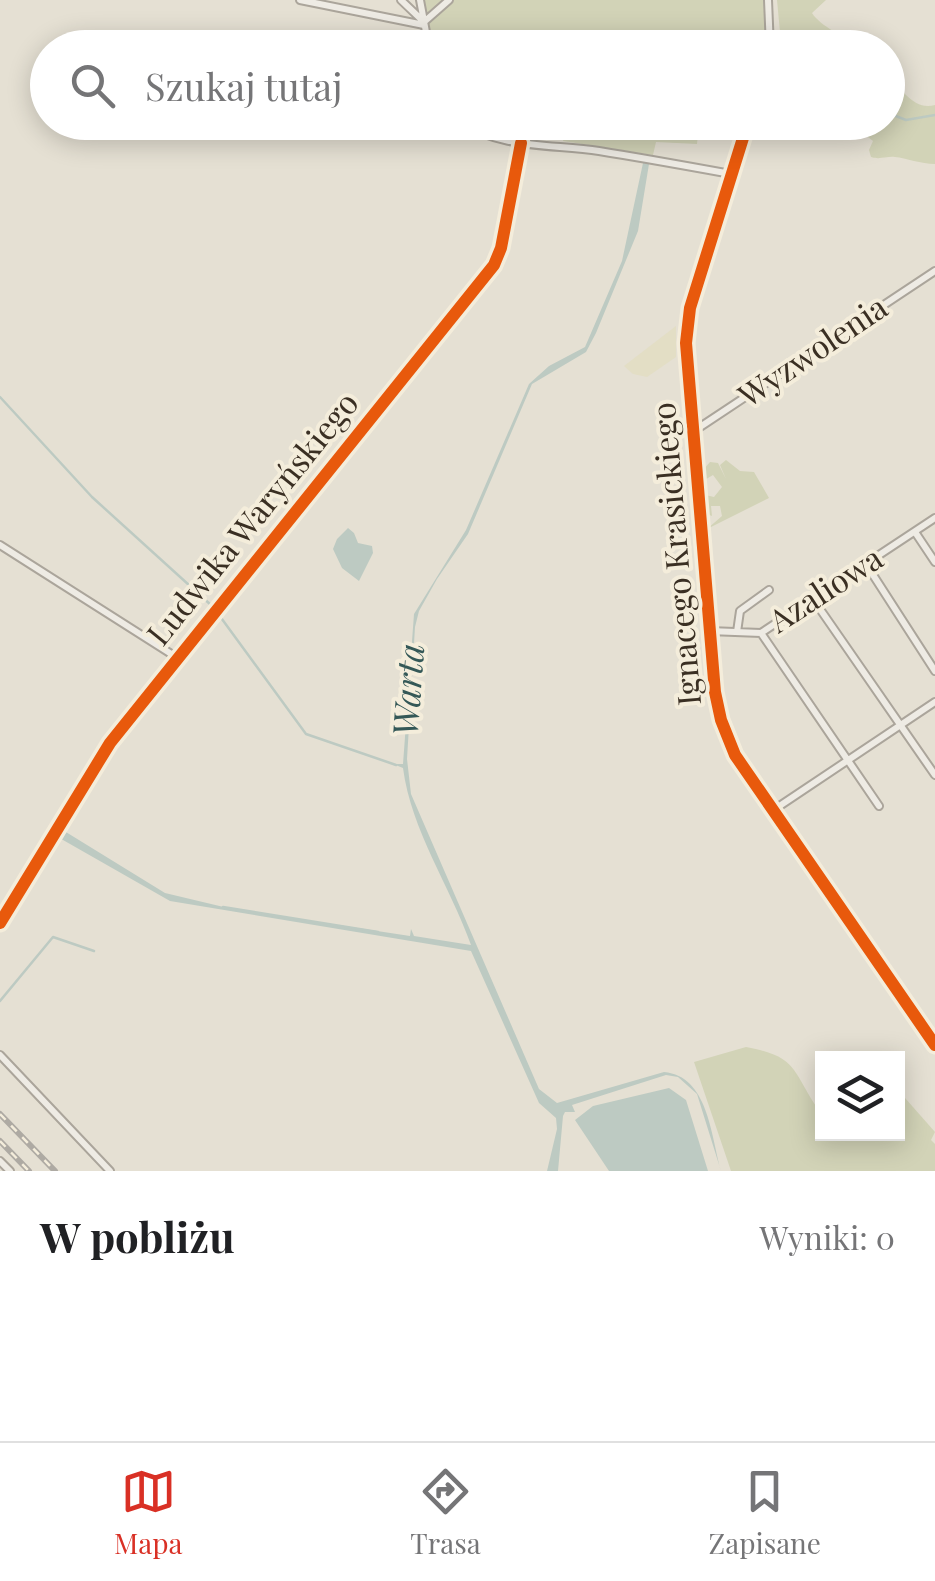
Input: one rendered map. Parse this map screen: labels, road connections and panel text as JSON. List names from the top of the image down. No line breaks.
{"streets":{"street":["Wyzwolenia","Ludwika Waryńskiego","Ignacego Krasickiego","Azaliowa"]},"crossings":[["Wyzwolenia","Ignacego Krasickiego"],["Ignacego Krasickiego","Azaliowa"]],"water":["Warta"],"page":{"search":"Szukaj tutaj","heading":["W pobliżu","Wyniki: 0"],"nav":["Mapa","Trasa","Zapisane"]}}
